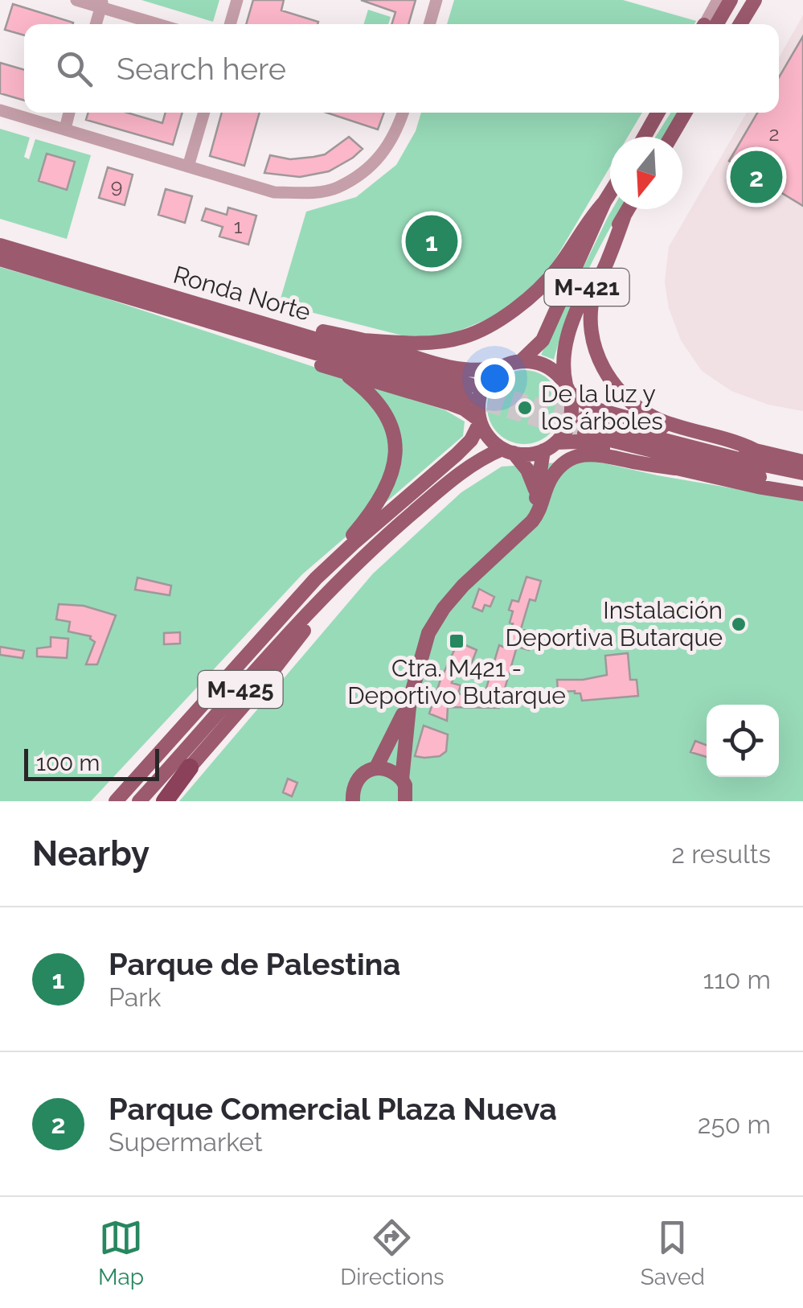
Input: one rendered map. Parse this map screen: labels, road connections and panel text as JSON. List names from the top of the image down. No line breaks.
{"streets":{"main road":["M-421","Ronda Norte","M-425"]},"crossings":[["M-421","M-425"]],"places":{"other":["De la luz y los árboles","Instalación Deportiva Butarque"],"transit":["Ctra. M421 - Deportivo Butarque"]},"house_numbers":["2","9","1"],"scale_bar":"100 m","north":"bottom","page":{"search":"Search here","pins":["2","1"],"scale":"100 m","heading":["Nearby","2 results"],"list":[{"mark":"1","name":"Parque de Palestina","note":"Park","value":"110 m"},{"mark":"2","name":"Parque Comercial Plaza Nueva","note":"Supermarket","value":"250 m"}],"nav":["Map","Directions","Saved"]}}
